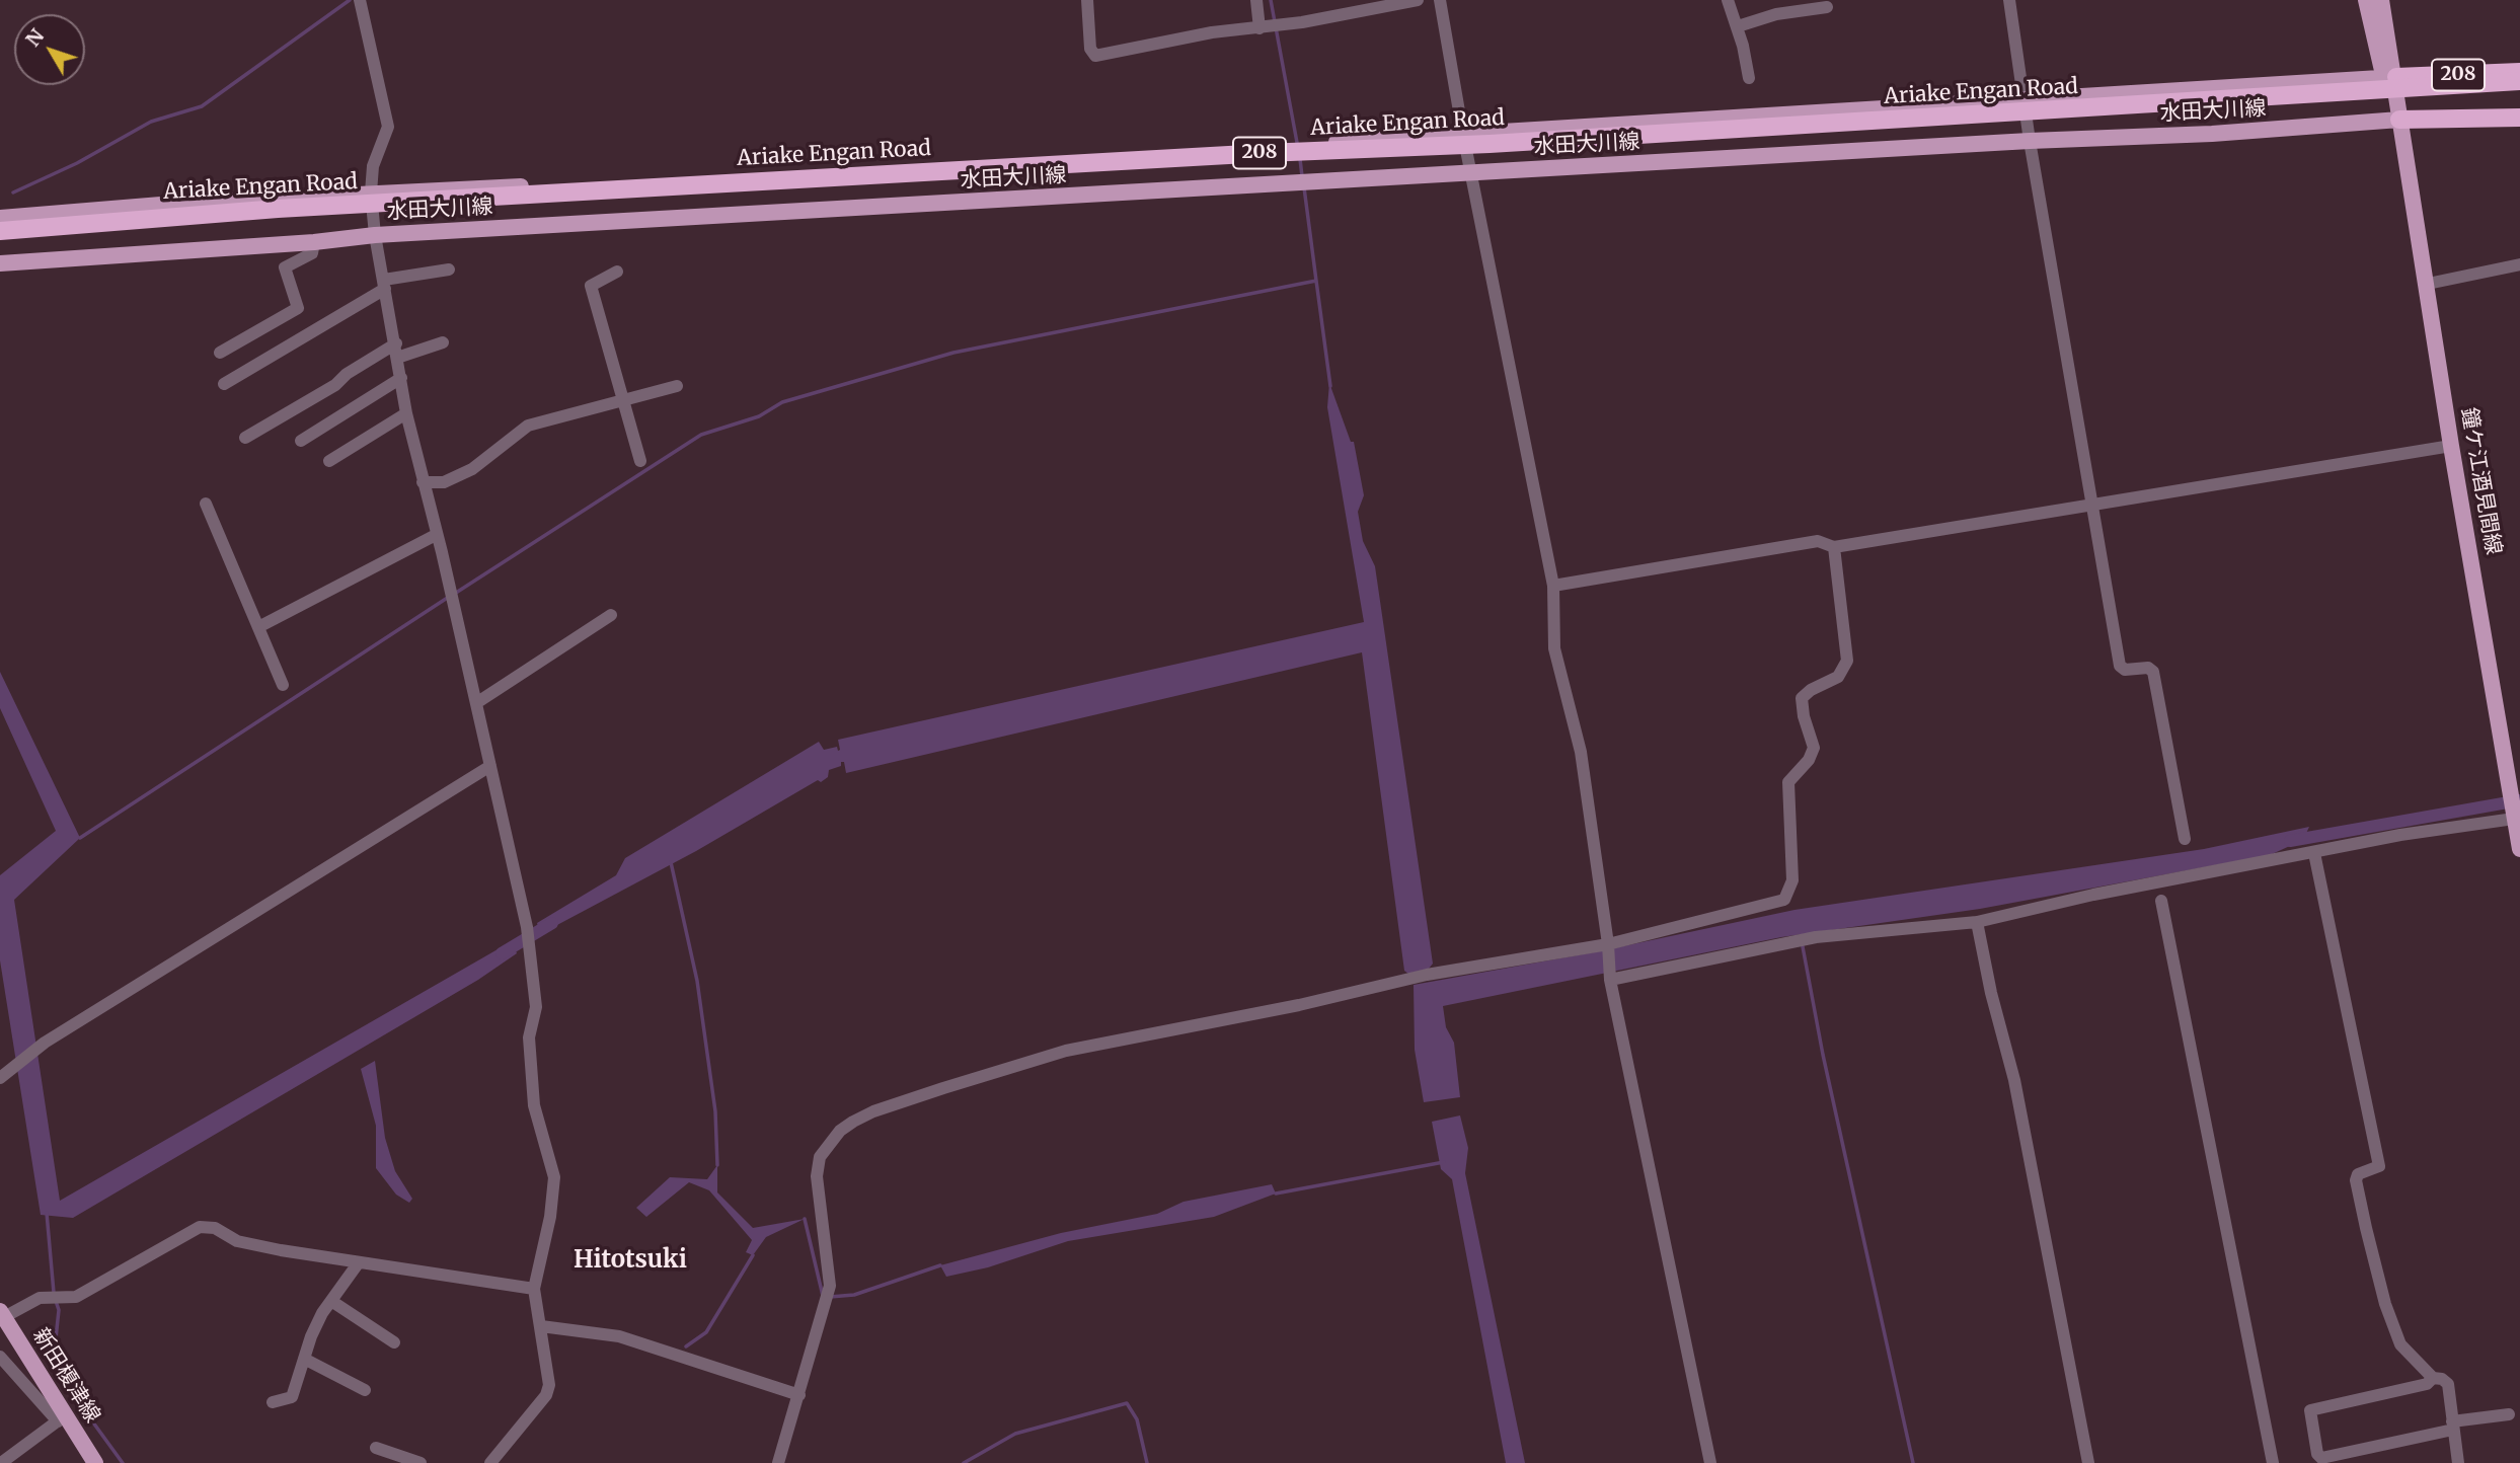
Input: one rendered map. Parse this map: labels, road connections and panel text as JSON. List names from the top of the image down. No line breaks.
{"streets":{"highway":["208","Ariake Engan Road"],"main road":["水田大川線","鐘ケ江酒見間線","新田榎津線"]},"crossings":[["208","水田大川線"],["208","鐘ケ江酒見間線"],["水田大川線","鐘ケ江酒見間線"]],"districts":["Hitotsuki"],"north":"top left"}
